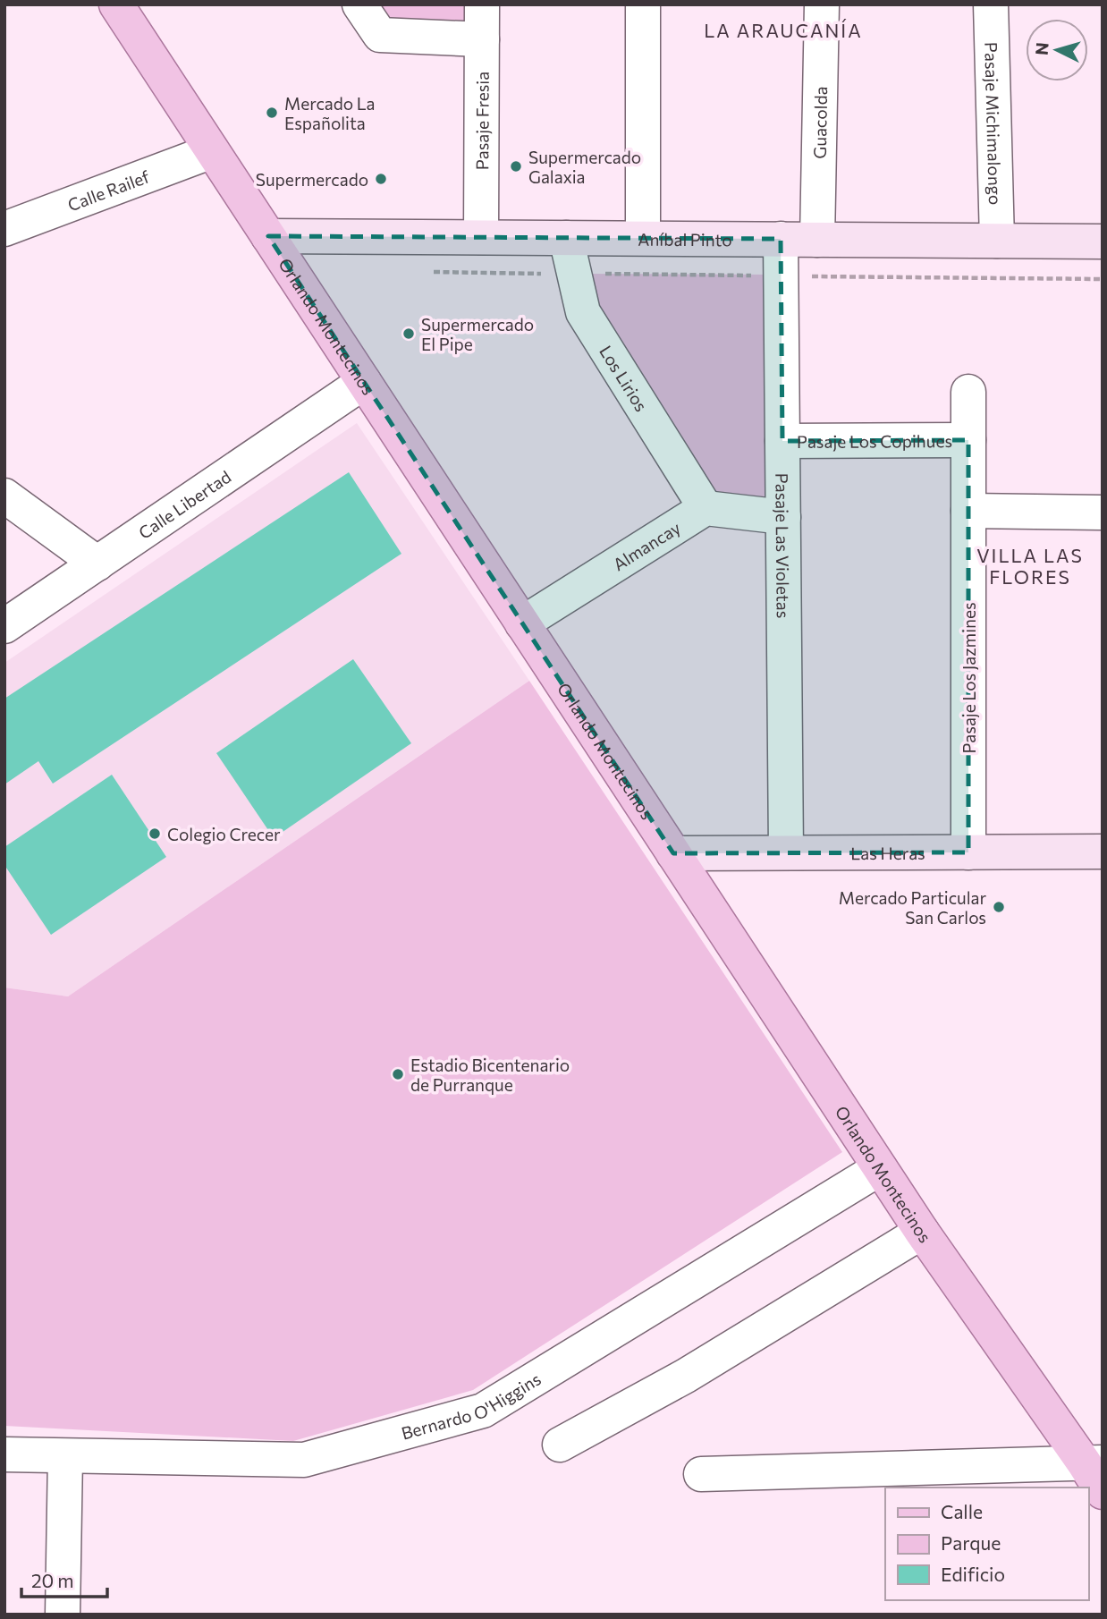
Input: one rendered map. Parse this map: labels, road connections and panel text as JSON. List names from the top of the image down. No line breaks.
{"streets":{"main road":["Aníbal Pinto","Orlando Montecinos","Las Heras"],"street":["Pasaje Fresia","Guacolda","Pasaje Michimalongo","Calle Railef","Los Lirios","Pasaje Los Copihues","Calle Libertad","Almancay","Pasaje Las Violetas","Pasaje Los Jazmines","Bernardo O'Higgins"]},"crossings":[["Pasaje Fresia","Aníbal Pinto"],["Guacolda","Aníbal Pinto"],["Pasaje Michimalongo","Aníbal Pinto"],["Calle Railef","Orlando Montecinos"],["Aníbal Pinto","Orlando Montecinos"],["Aníbal Pinto","Los Lirios"],["Aníbal Pinto","Pasaje Las Violetas"],["Orlando Montecinos","Calle Libertad"],["Orlando Montecinos","Almancay"],["Orlando Montecinos","Las Heras"],["Orlando Montecinos","Bernardo O'Higgins"],["Los Lirios","Almancay"],["Pasaje Los Copihues","Pasaje Las Violetas"],["Pasaje Los Copihues","Pasaje Los Jazmines"],["Pasaje Las Violetas","Las Heras"],["Pasaje Los Jazmines","Las Heras"]],"districts":["LA ARAUCANÍA","VILLA LAS FLORES"],"places":["Mercado La Españolita","Supermercado Galaxia","Supermercado","Supermercado El Pipe","Colegio Crecer","Mercado Particular San Carlos","Estadio Bicentenario de Purranque"],"legend":["Calle","Parque","Edificio"],"scale_bar":"20 m","north":"left"}
